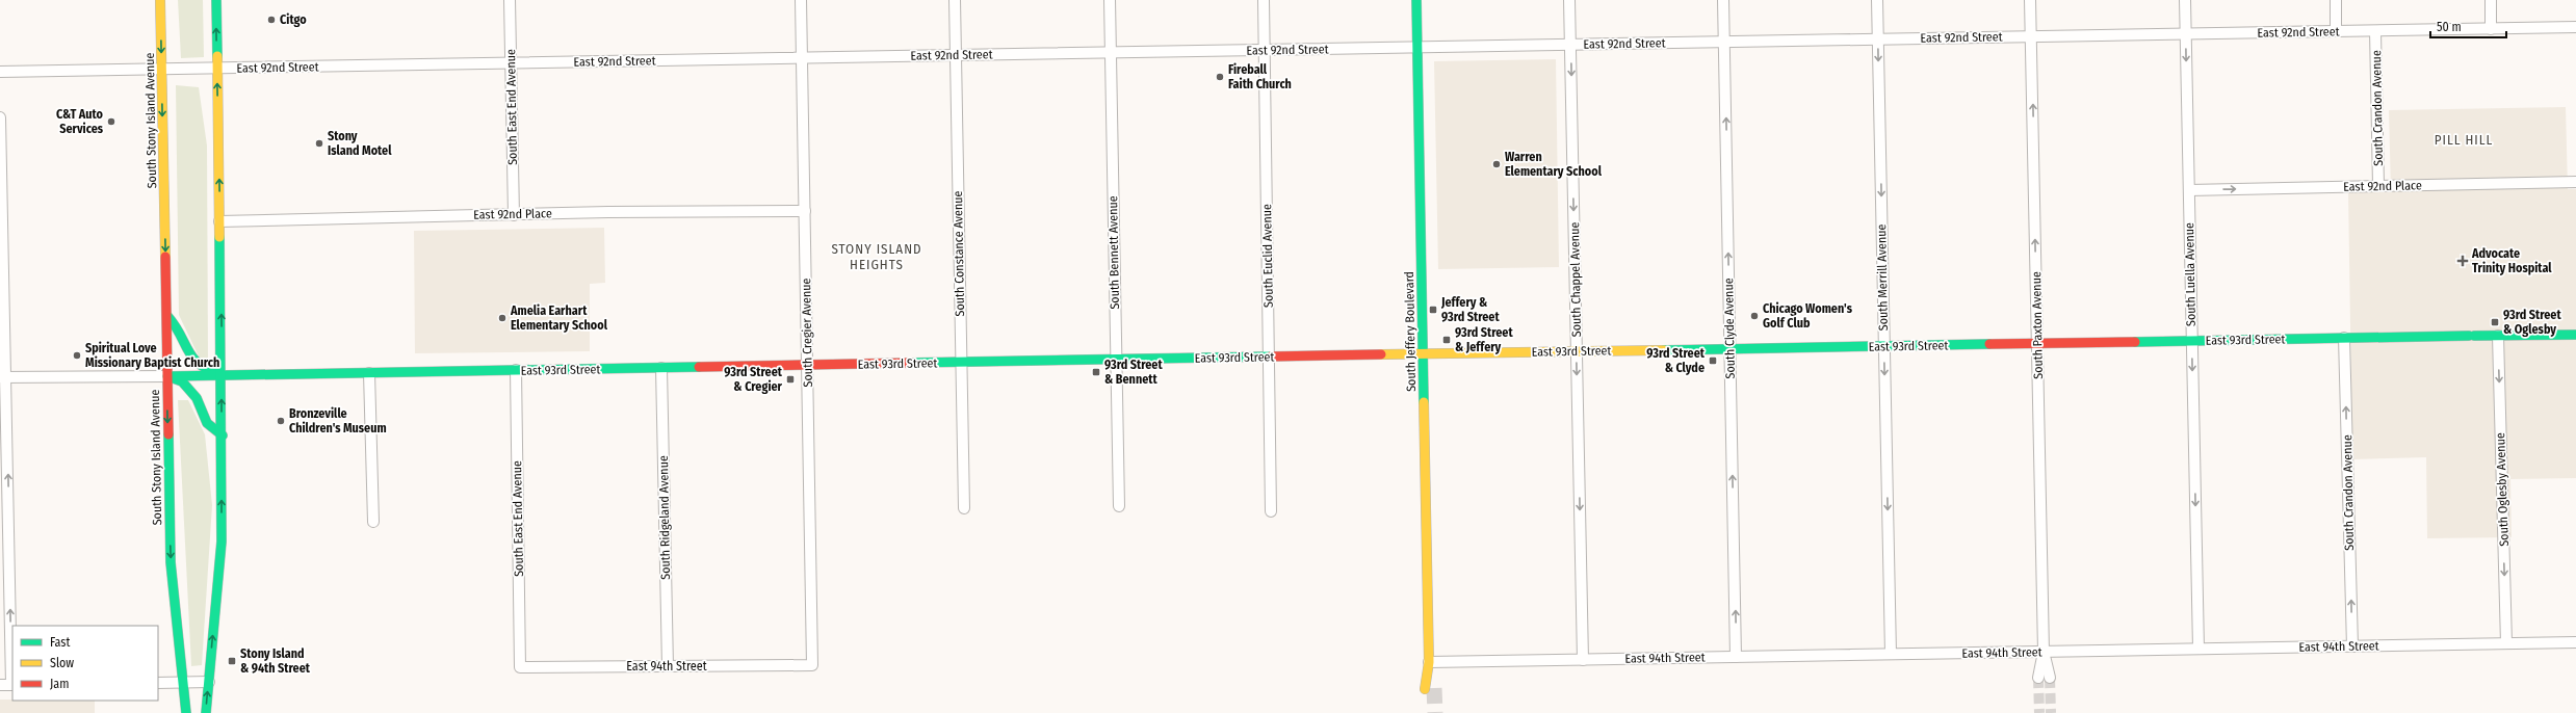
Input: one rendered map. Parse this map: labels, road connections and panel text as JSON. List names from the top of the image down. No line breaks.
{"streets":{"main road":["South Stony Island Avenue","South Jeffery Boulevard","East 93rd Street"],"street":["East 92nd Street","South East End Avenue","South Crandon Avenue","East 92nd Place","South Bennett Avenue","South Constance Avenue","South Euclid Avenue","South Luella Avenue","South Merrill Avenue","South Chappel Avenue","South Paxton Avenue","South Clyde Avenue","South Cregier Avenue","South Oglesby Avenue","South Ridgeland Avenue","East 94th Street"]},"crossings":[["East 92nd Street","South East End Avenue"],["East 92nd Street","South Crandon Avenue"],["East 92nd Street","South Stony Island Avenue"],["East 92nd Street","South Bennett Avenue"],["East 92nd Street","South Constance Avenue"],["East 92nd Street","South Euclid Avenue"],["East 92nd Street","South Luella Avenue"],["East 92nd Street","South Merrill Avenue"],["East 92nd Street","South Chappel Avenue"],["East 92nd Street","South Paxton Avenue"],["East 92nd Street","South Clyde Avenue"],["East 92nd Street","South Jeffery Boulevard"],["East 92nd Street","South Cregier Avenue"],["South East End Avenue","East 92nd Place"],["South East End Avenue","East 93rd Street"],["South East End Avenue","East 94th Street"],["South Crandon Avenue","East 92nd Place"],["South Crandon Avenue","East 93rd Street"],["South Crandon Avenue","East 94th Street"],["South Stony Island Avenue","East 93rd Street"],["East 92nd Place","South Luella Avenue"],["East 92nd Place","South Cregier Avenue"],["South Bennett Avenue","East 93rd Street"],["South Constance Avenue","East 93rd Street"],["South Euclid Avenue","East 93rd Street"],["South Luella Avenue","East 93rd Street"],["South Luella Avenue","East 94th Street"],["South Merrill Avenue","East 93rd Street"],["South Merrill Avenue","East 94th Street"],["South Chappel Avenue","East 93rd Street"],["South Chappel Avenue","East 94th Street"],["South Paxton Avenue","East 93rd Street"],["South Paxton Avenue","East 94th Street"],["South Clyde Avenue","East 93rd Street"],["South Clyde Avenue","East 94th Street"],["South Jeffery Boulevard","East 93rd Street"],["South Jeffery Boulevard","East 94th Street"],["South Cregier Avenue","East 93rd Street"],["South Cregier Avenue","East 94th Street"],["East 93rd Street","South Oglesby Avenue"],["East 93rd Street","South Ridgeland Avenue"],["South Oglesby Avenue","East 94th Street"],["South Ridgeland Avenue","East 94th Street"]],"one_way":["South Crandon Avenue","South Luella Avenue","South Merrill Avenue","South Chappel Avenue","South Paxton Avenue","South Clyde Avenue","South Oglesby Avenue"],"districts":["PILL HILL","STONY ISLAND HEIGHTS"],"places":{"other":["Citgo","Fireball Faith Church","C&T Auto Services","Stony Island Motel","Warren Elementary School","Chicago Women's Golf Club","Amelia Earhart Elementary School","Spiritual Love Missionary Baptist Church","Bronzeville Children's Museum"],"health":["Advocate Trinity Hospital"],"transit":["Jeffery & 93rd Street","93rd Street & Oglesby","93rd Street & Jeffery","93rd Street & Clyde","93rd Street & Bennett","93rd Street & Cregier","Stony Island & 94th Street"]},"legend":["Fast","Slow","Jam"],"scale_bar":"50 m"}
